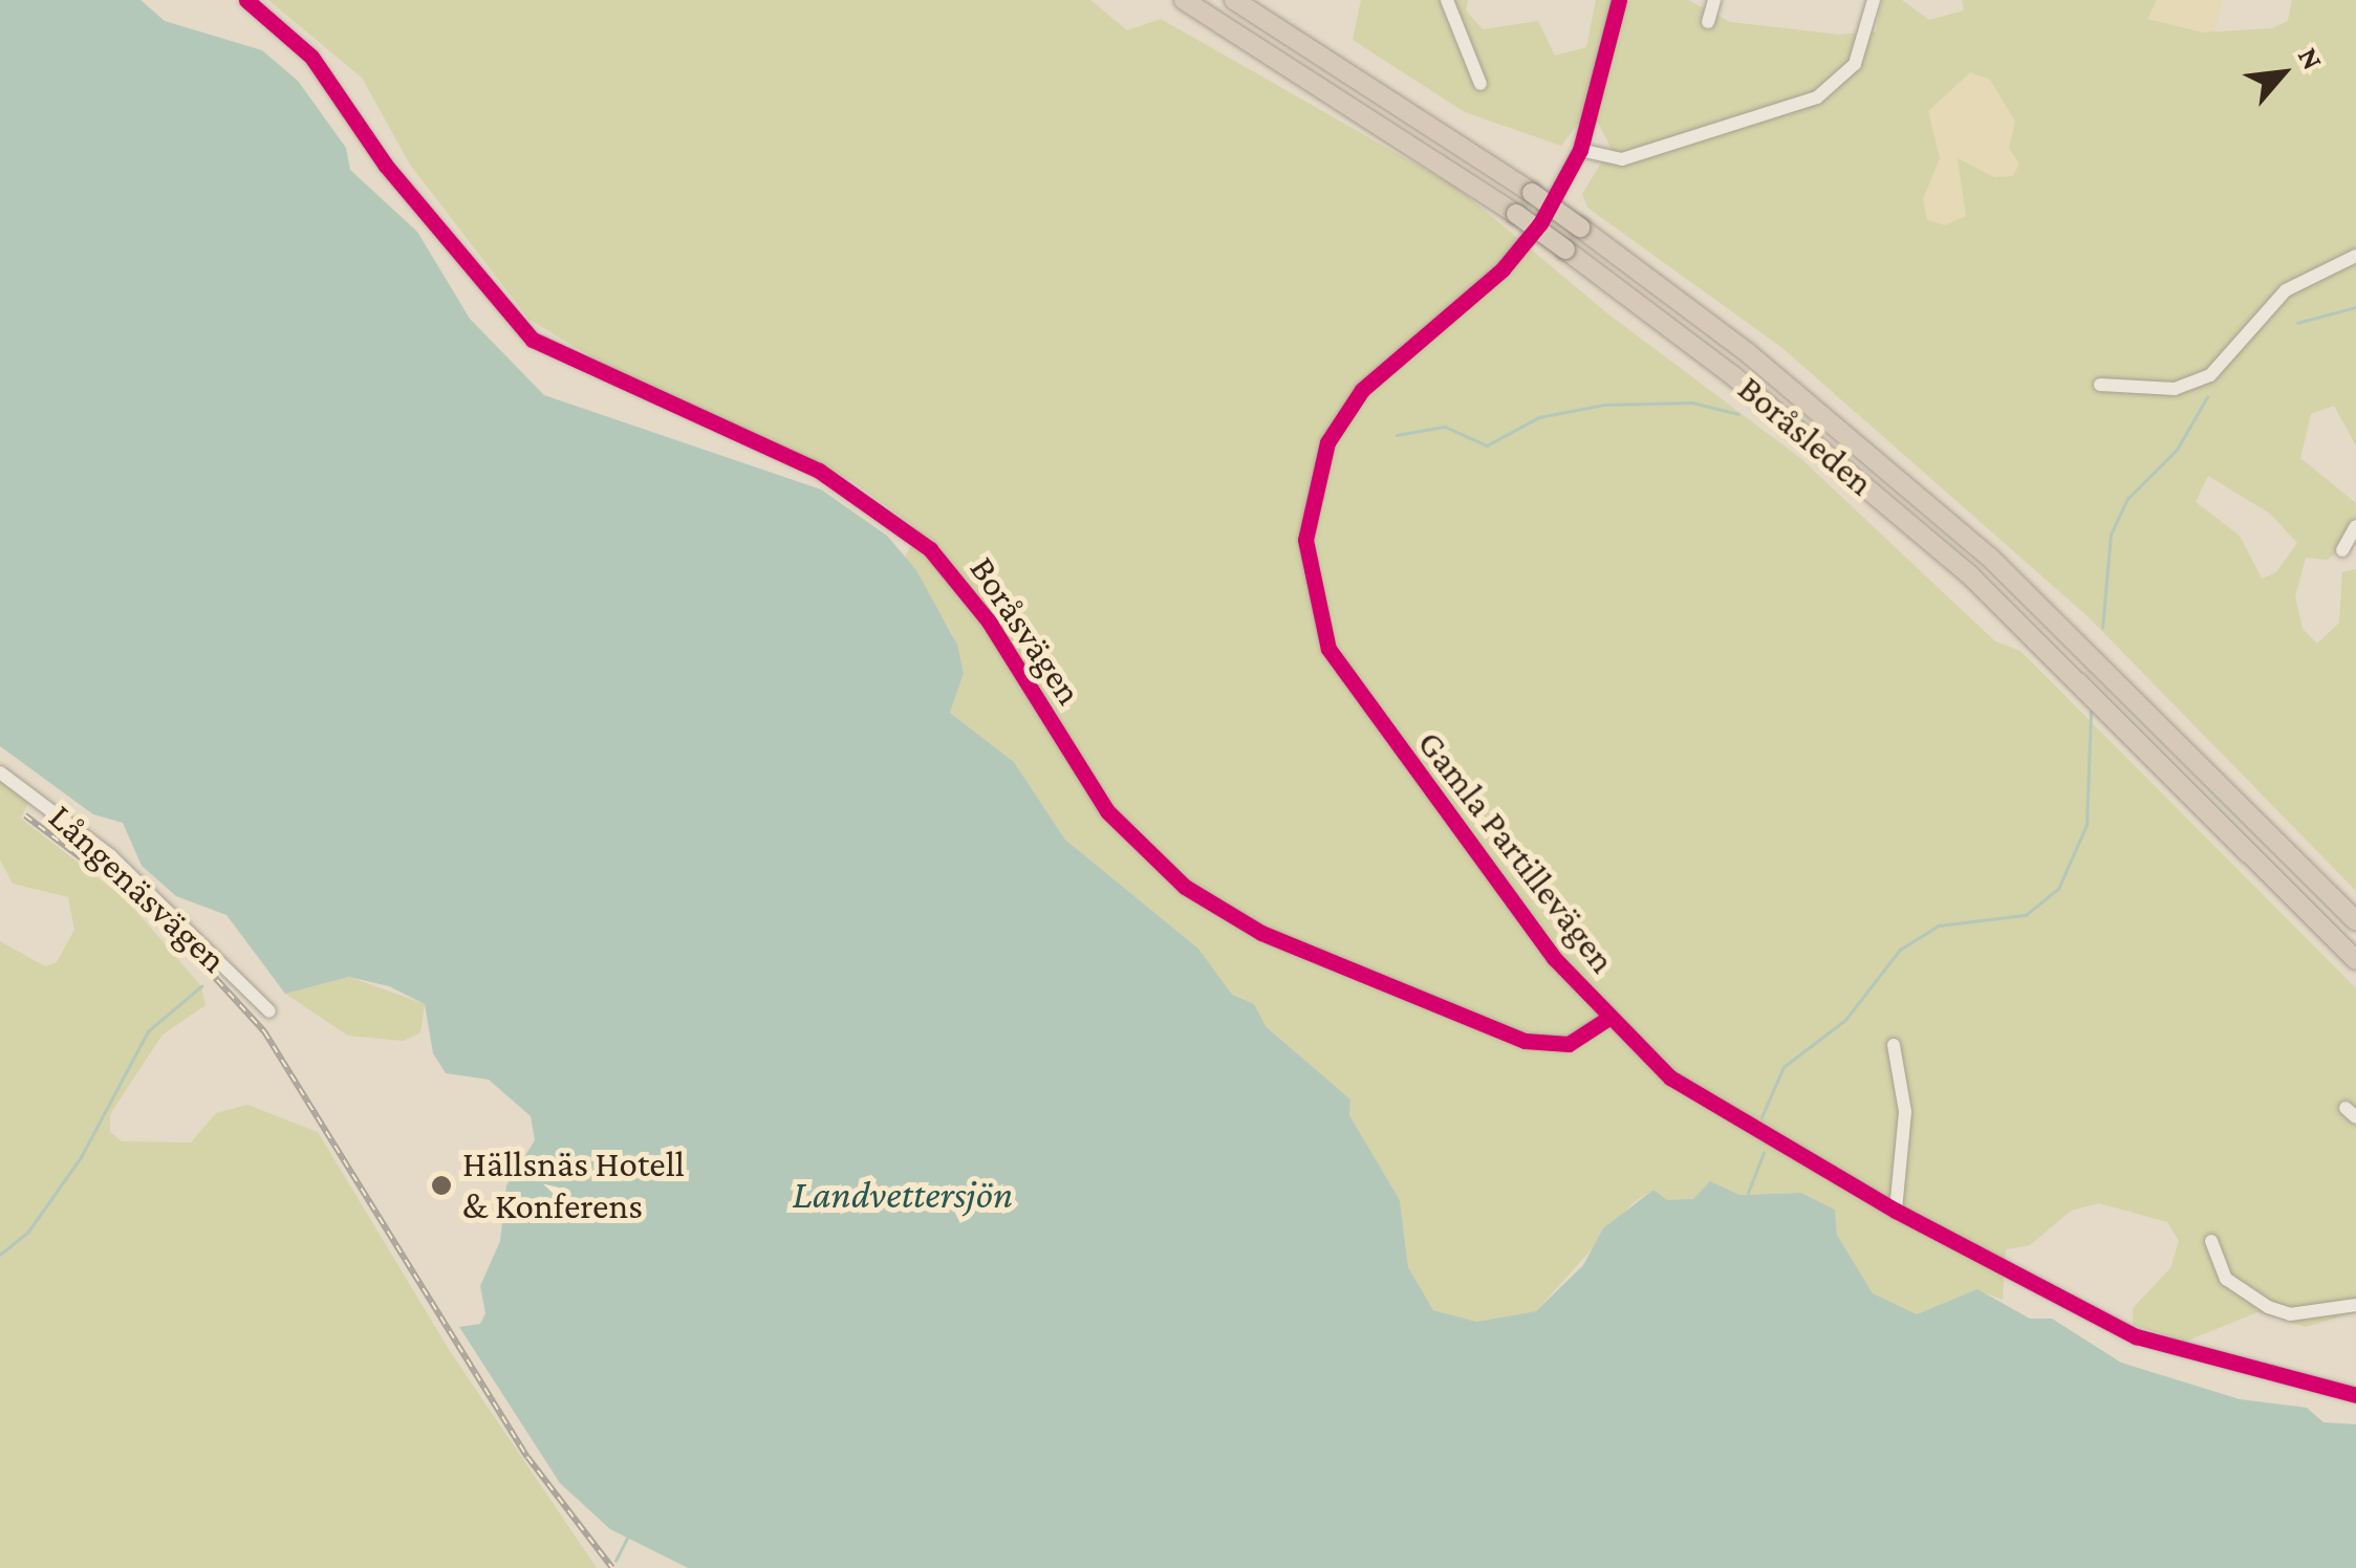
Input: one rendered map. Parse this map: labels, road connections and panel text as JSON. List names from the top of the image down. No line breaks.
{"streets":{"highway":["Boråsleden"],"street":["Boråsvägen","Gamla Partillevägen","Långenäsvägen"]},"crossings":[["Boråsvägen","Gamla Partillevägen"]],"water":["Landvettersjön"],"places":["Hällsnäs Hotell & Konferens"],"north":"top right"}
